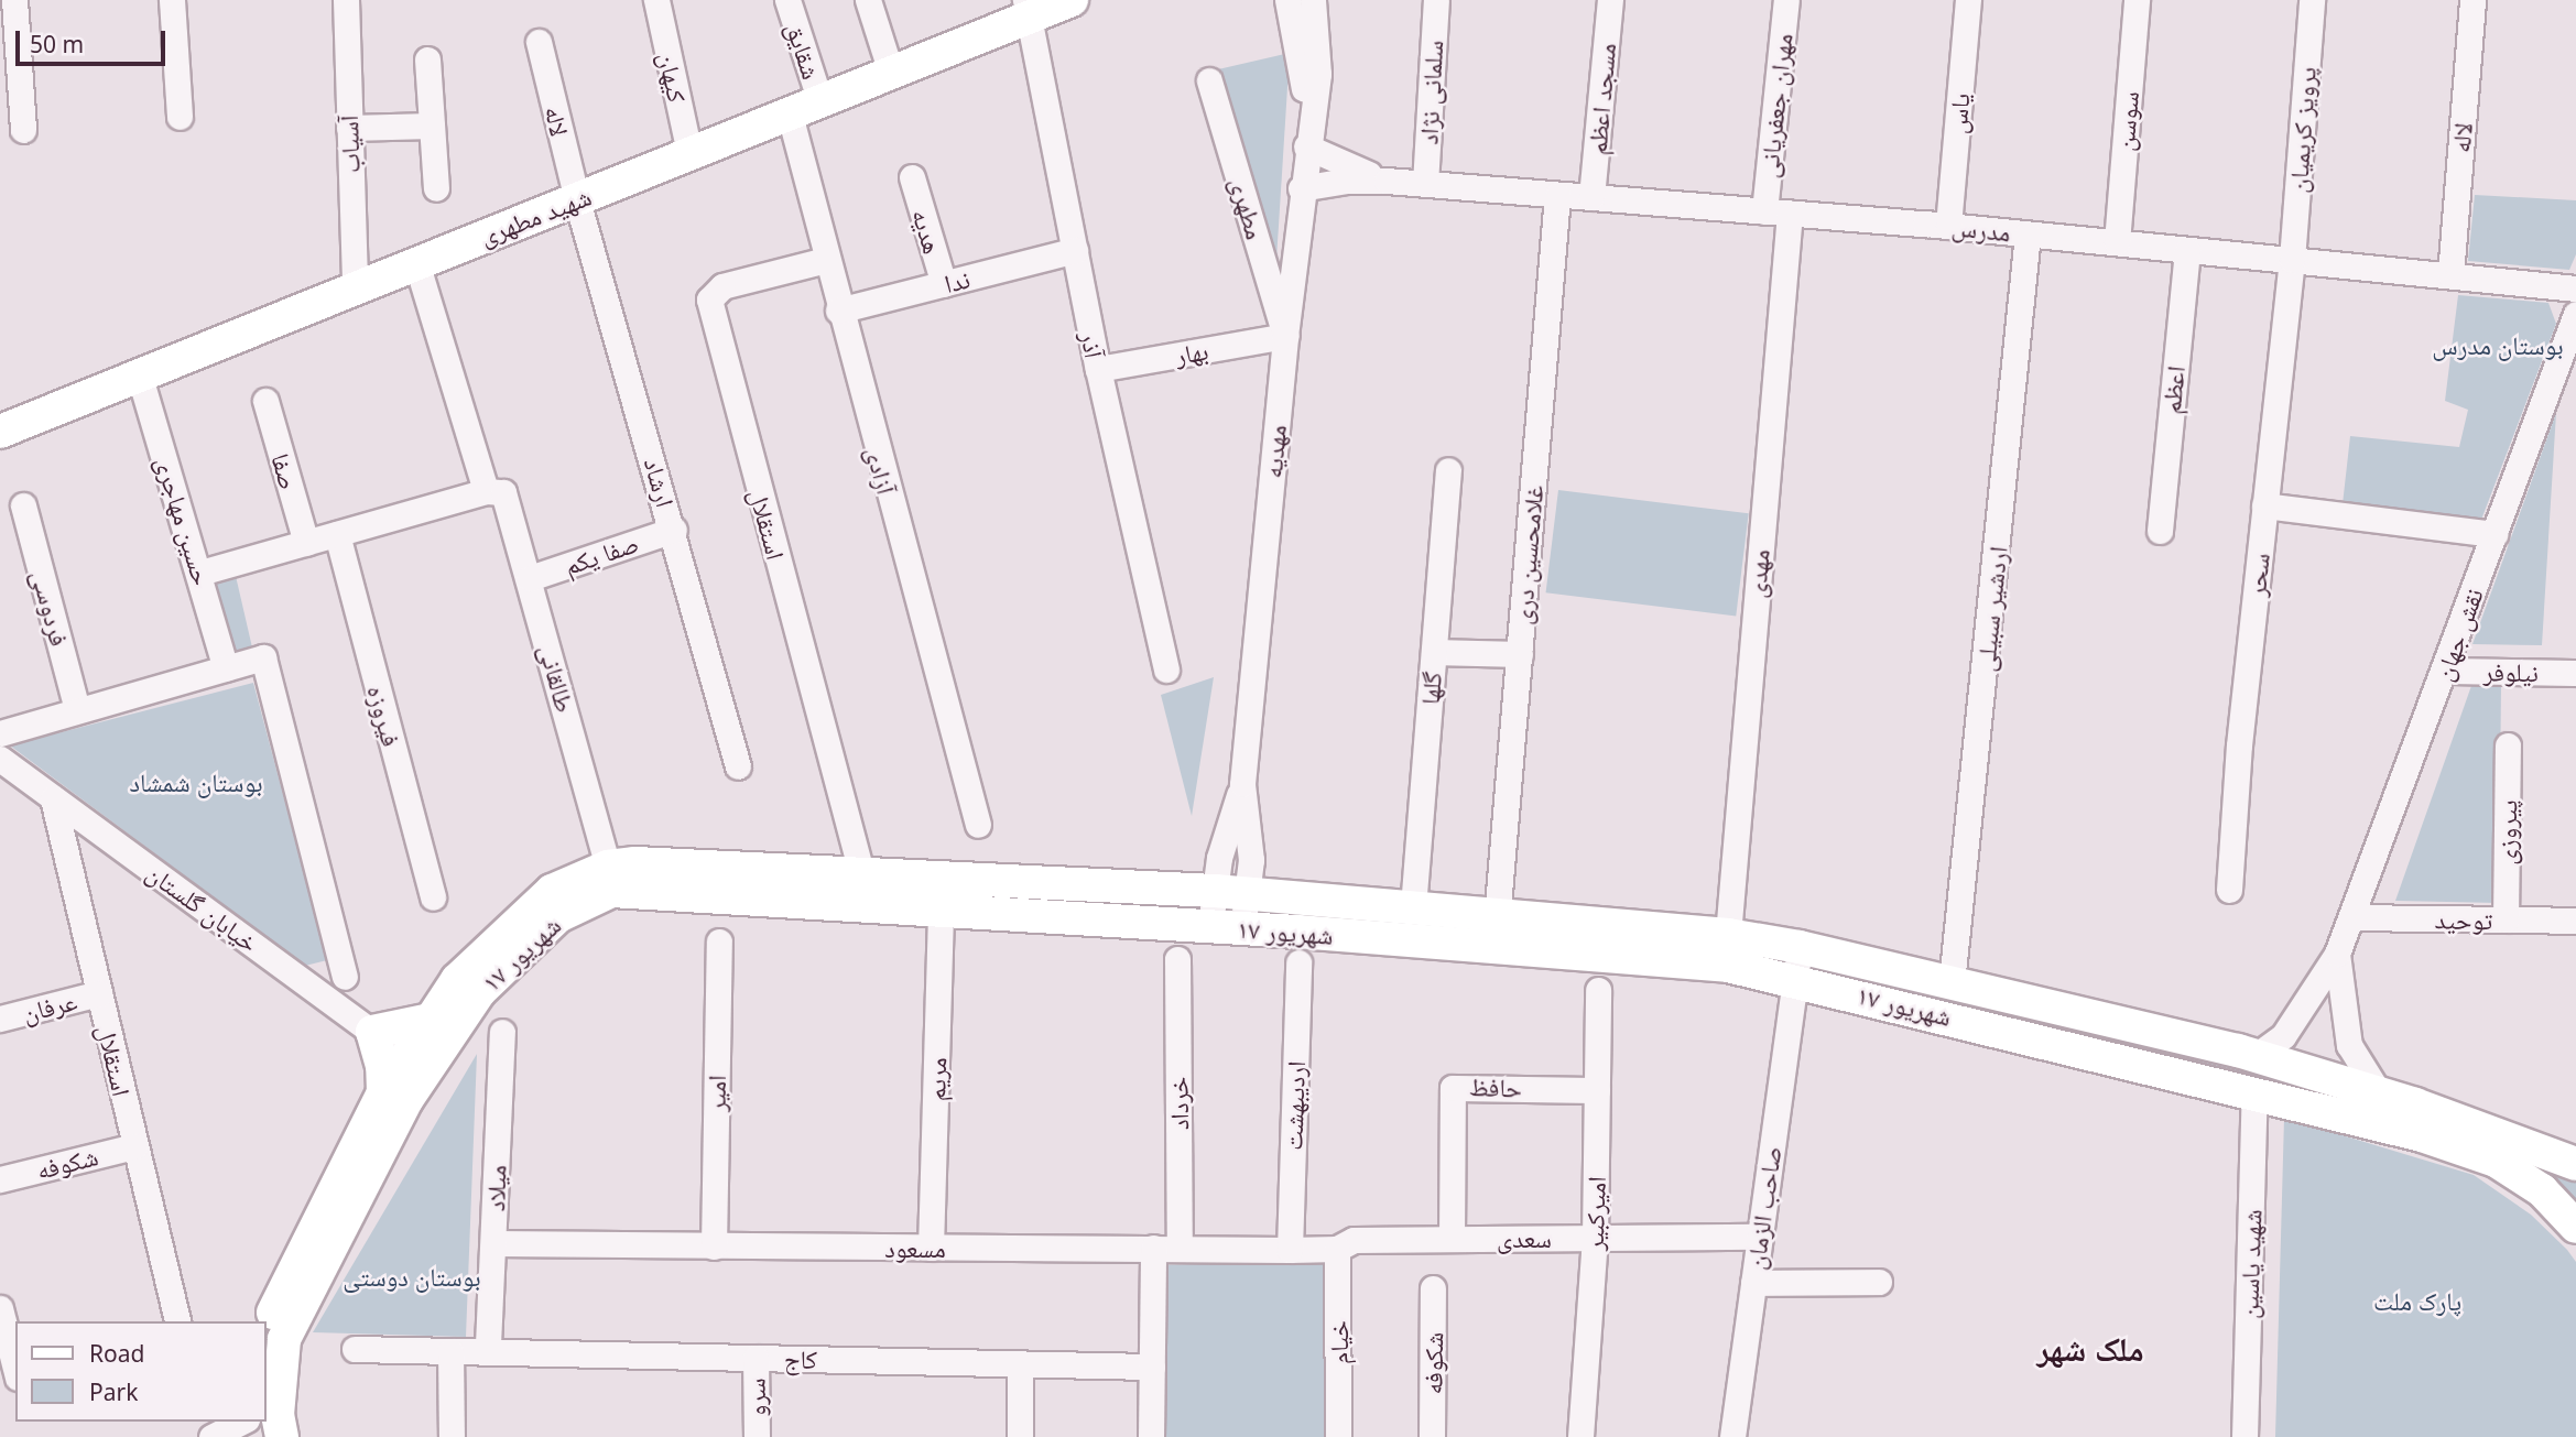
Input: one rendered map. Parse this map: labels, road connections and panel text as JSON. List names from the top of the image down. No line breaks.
{"streets":{"main road":["شهید مطهری","۱۷ شهریور"],"street":["شقایق","کیهان","سلمانی نژاد","مسجد اعظم","مهران جعفریانی","یاس","لاله","سوسن","پرویز کریمیان","آسیاب","مطهری","مدرس","هدیه","ندا","آذر","بهار","اعظم","مهدیه","آزادی","صفا","ارشاد","حسین مهاجری","استقلال","صفا یکم","غلامحسین دری","مهدی","سحر","فردوسی","اردشیر سبیلی","نقش جهان","نیلوفر","طالقانی","گلها","فیروزه","پیروزی","خیابان گلستان","توحید","عرفان","مریم","حافظ","امیر","خرداد","اردیبهشت","شکوفه","میلاد","صاحب الزمان","امیرکبیر","سعدی","مسعود","شهید یاسین","خیام","کاج","سرو"]},"crossings":[["شقایق","شهید مطهری"],["کیهان","شهید مطهری"],["سلمانی نژاد","مدرس"],["مسجد اعظم","مدرس"],["مهران جعفریانی","مدرس"],["مهران جعفریانی","مهدی"],["یاس","مدرس"],["لاله","شهید مطهری"],["لاله","مدرس"],["لاله","ارشاد"],["سوسن","مدرس"],["پرویز کریمیان","مدرس"],["پرویز کریمیان","سحر"],["آسیاب","شهید مطهری"],["مطهری","بهار"],["مطهری","مهدیه"],["شهید مطهری","آذر"],["شهید مطهری","آزادی"],["شهید مطهری","ارشاد"],["شهید مطهری","حسین مهاجری"],["شهید مطهری","طالقانی"],["مدرس","اعظم"],["مدرس","غلامحسین دری"],["مدرس","مهدی"],["مدرس","سحر"],["مدرس","اردشیر سبیلی"],["هدیه","ندا"],["ندا","آذر"],["ندا","آزادی"],["آذر","بهار"],["بهار","مهدیه"],["مهدیه","۱۷ شهریور"],["آزادی","استقلال"],["ارشاد","صفا یکم"],["استقلال","خیابان گلستان"],["استقلال","۱۷ شهریور"],["استقلال","عرفان"],["استقلال","شکوفه"],["صفا یکم","طالقانی"],["غلامحسین دری","۱۷ شهریور"],["مهدی","۱۷ شهریور"],["اردشیر سبیلی","۱۷ شهریور"],["نقش جهان","نیلوفر"],["نقش جهان","توحید"],["نقش جهان","۱۷ شهریور"],["طالقانی","۱۷ شهریور"],["گلها","۱۷ شهریور"],["پیروزی","توحید"],["خیابان گلستان","۱۷ شهریور"],["۱۷ شهریور","مریم"],["۱۷ شهریور","صاحب الزمان"],["۱۷ شهریور","شهید یاسین"],["مریم","مسعود"],["حافظ","امیرکبیر"],["حافظ","سعدی"],["امیر","مسعود"],["خرداد","مسعود"],["اردیبهشت","مسعود"],["میلاد","مسعود"],["صاحب الزمان","سعدی"],["امیرکبیر","سعدی"],["سعدی","مسعود"],["سعدی","خیام"],["مسعود","خیام"],["کاج","سرو"]],"districts":["ملک شهر"],"parks":["بوستان مدرس","بوستان شمشاد","بوستان دوستی","پارک ملت"],"legend":["Road","Park"],"scale_bar":"50 m"}
